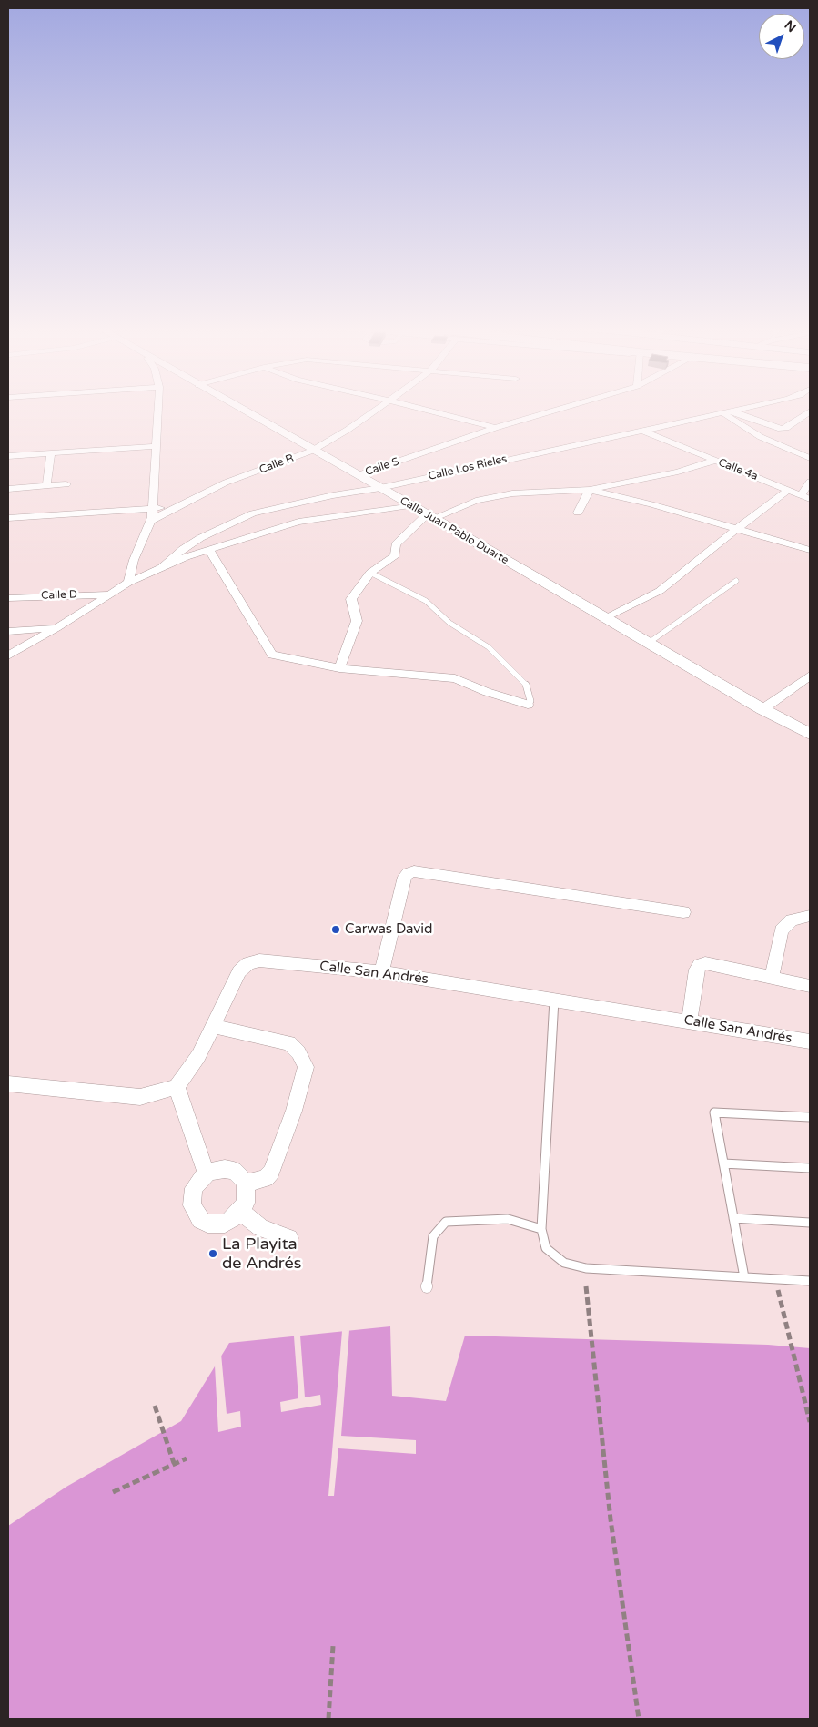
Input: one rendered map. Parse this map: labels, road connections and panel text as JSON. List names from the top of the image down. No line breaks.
{"streets":{"street":["Calle R","Calle S","Calle Los Rieles","Calle 4a","Calle Juan Pablo Duarte","Calle D","Calle San Andrés"]},"crossings":[["Calle R","Calle Juan Pablo Duarte"],["Calle S","Calle Juan Pablo Duarte"],["Calle Los Rieles","Calle 4a"],["Calle Los Rieles","Calle Juan Pablo Duarte"]],"places":["Carwas David","La Playita de Andrés"],"north":"top right"}
